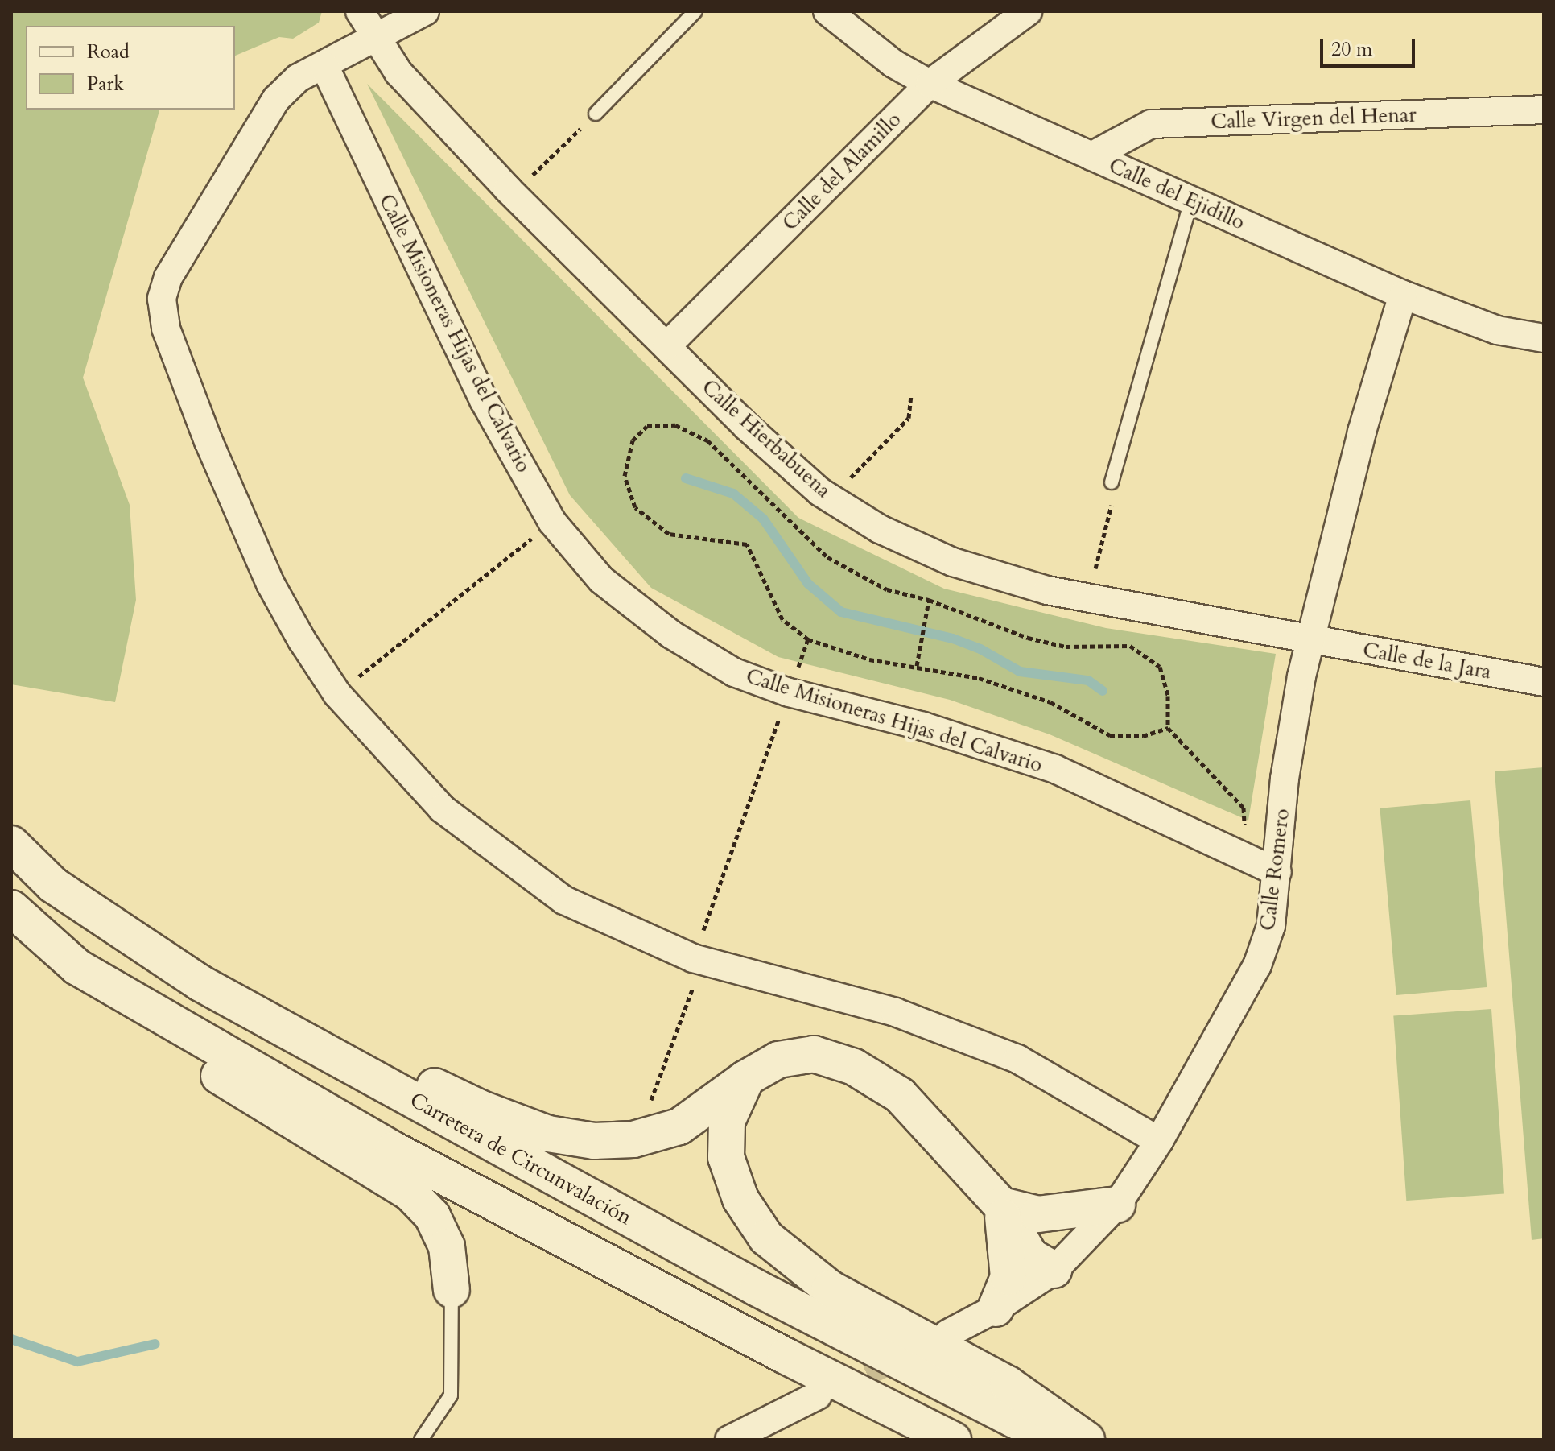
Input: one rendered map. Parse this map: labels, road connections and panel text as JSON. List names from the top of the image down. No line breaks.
{"streets":{"main road":["Carretera de Circunvalación"],"street":["Calle Virgen del Henar","Calle del Alamillo","Calle del Ejidillo","Calle Misioneras Hijas del Calvario","Calle Hierbabuena","Calle de la Jara","Calle Romero"]},"crossings":[["Calle Virgen del Henar","Calle del Ejidillo"],["Calle del Alamillo","Calle del Ejidillo"],["Calle del Alamillo","Calle Hierbabuena"],["Calle del Ejidillo","Calle Romero"],["Calle Misioneras Hijas del Calvario","Calle Romero"],["Calle Hierbabuena","Calle de la Jara"],["Calle Hierbabuena","Calle Romero"],["Calle de la Jara","Calle Romero"]],"legend":["Road","Park"],"scale_bar":"20 m"}
